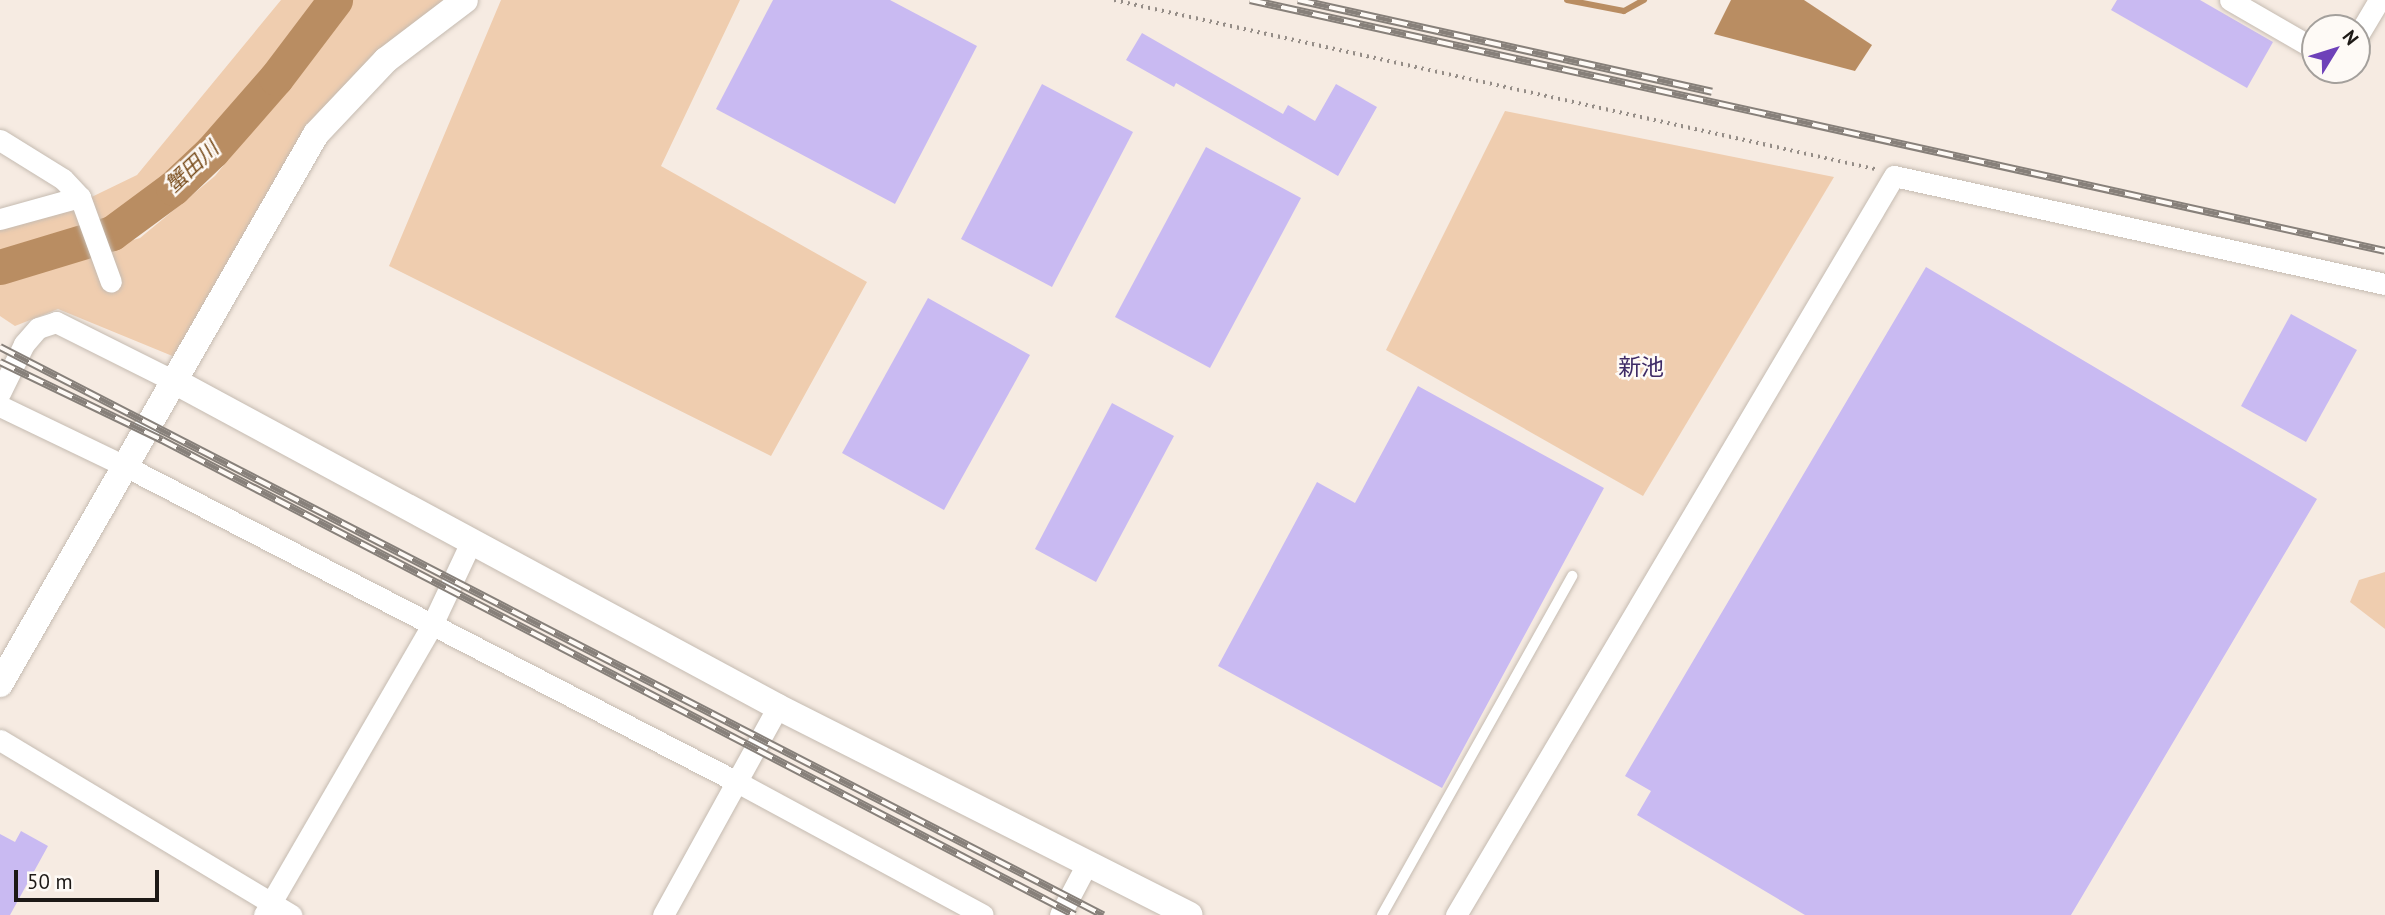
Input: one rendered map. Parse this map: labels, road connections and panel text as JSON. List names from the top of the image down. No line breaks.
{"districts":["新池"],"water":["蟹田川"],"scale_bar":"50 m","north":"top right"}
